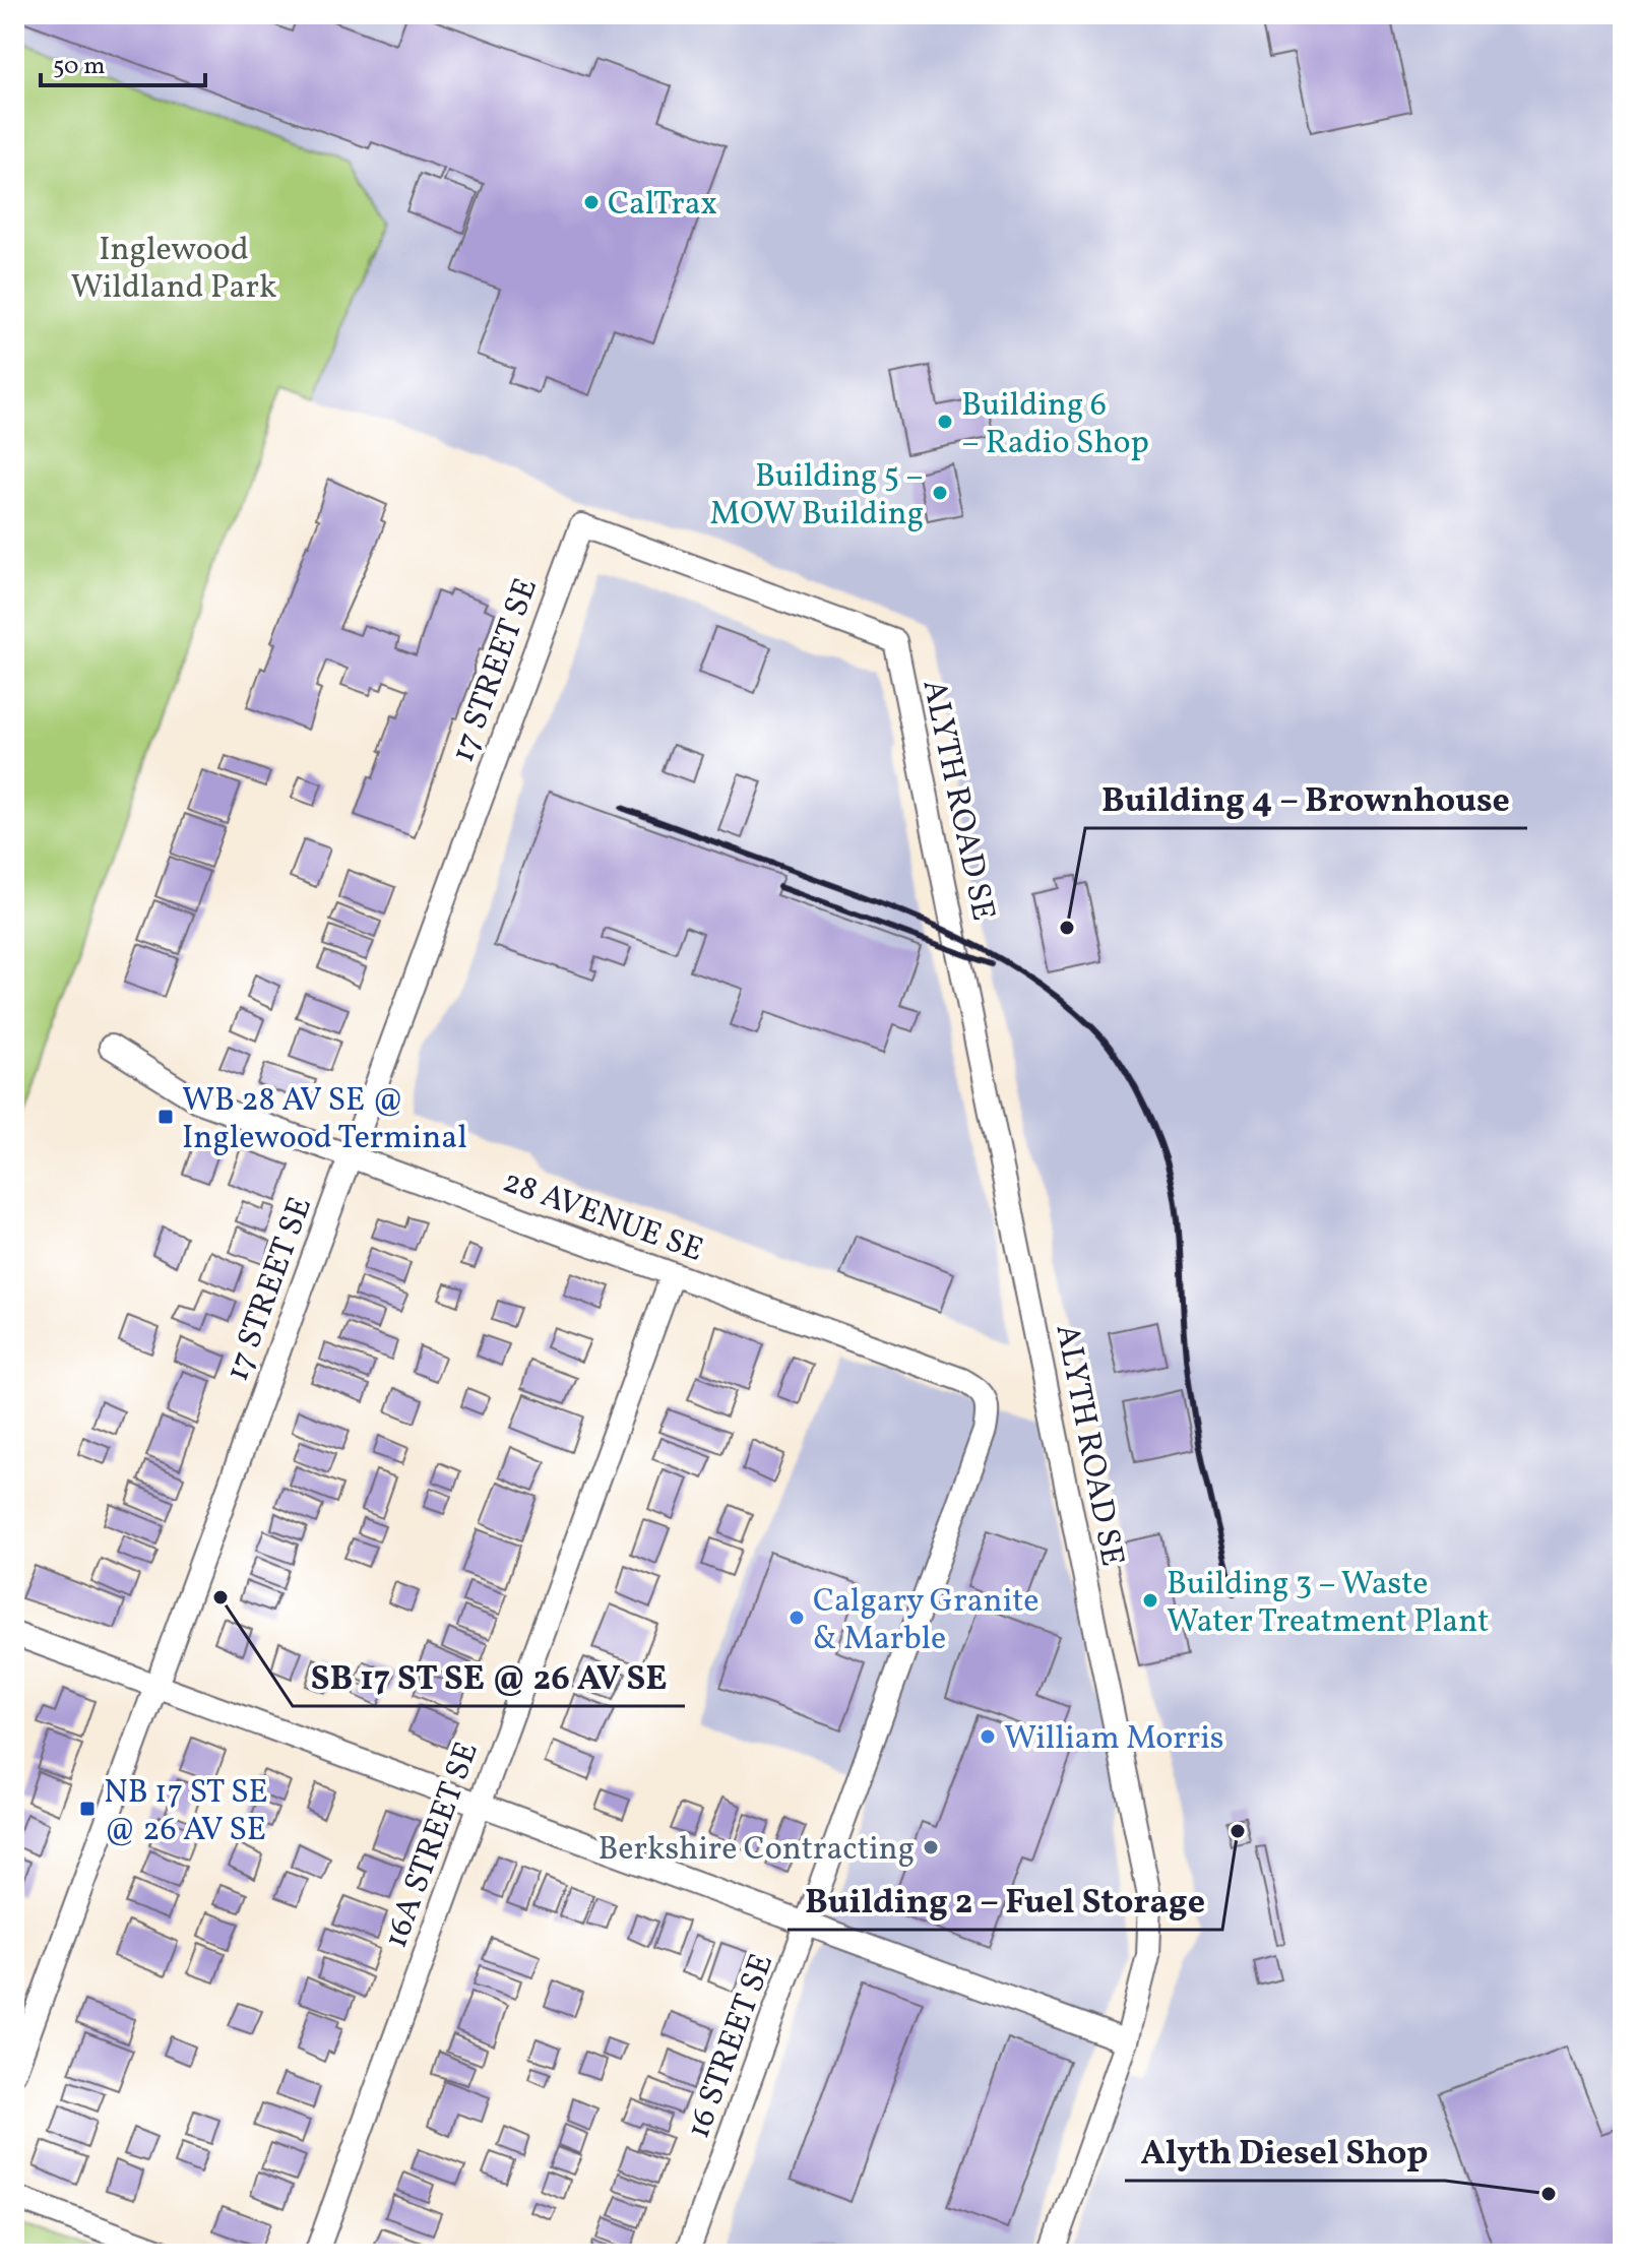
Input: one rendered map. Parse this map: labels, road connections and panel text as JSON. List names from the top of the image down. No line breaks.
{"streets":{"street":["17 STREET SE","ALYTH ROAD SE","28 AVENUE SE","16A STREET SE","16 STREET SE"]},"crossings":[["17 STREET SE","ALYTH ROAD SE"],["17 STREET SE","28 AVENUE SE"],["28 AVENUE SE","16A STREET SE"],["28 AVENUE SE","16 STREET SE"]],"parks":["Inglewood Wildland Park"],"places":{"other":["CalTrax","Building 6 – Radio Shop","Building 5 – MOW Building","Building 4 – Brownhouse","SB 17 ST SE @ 26 AV SE","Building 3 – Waste Water Treatment Plant","Calgary Granite & Marble","William Morris","Building 2 – Fuel Storage","Berkshire Contracting","Alyth Diesel Shop"],"transit":["WB 28 AV SE @ Inglewood Terminal","NB 17 ST SE @ 26 AV SE"]},"scale_bar":"50 m"}
